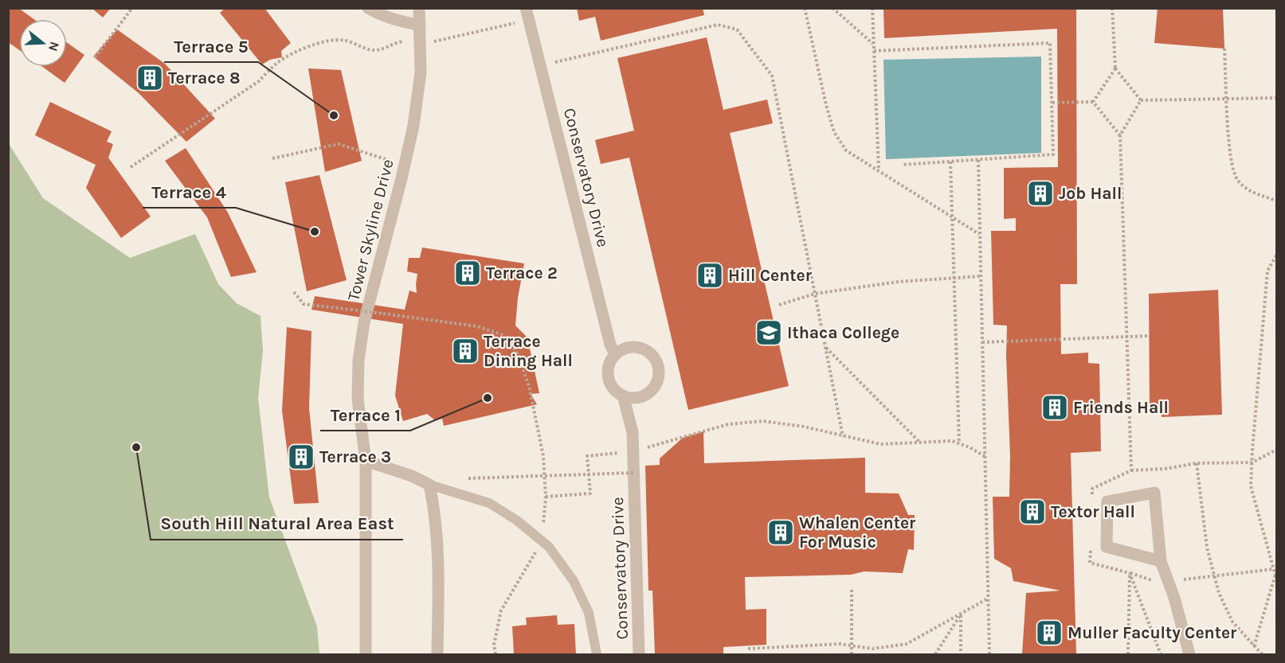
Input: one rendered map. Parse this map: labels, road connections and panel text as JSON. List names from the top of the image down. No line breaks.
{"streets":{"street":["Conservatory Drive","Tower Skyline Drive"]},"places":{"building":["Terrace 8","Job Hall","Terrace 2","Hill Center","Terrace Dining Hall","Friends Hall","Terrace 3","Textor Hall","Whalen Center For Music","Muller Faculty Center"],"other":["Terrace 5","Terrace 4","Terrace 1","South Hill Natural Area East"],"school or university":["Ithaca College"]},"north":"right"}
